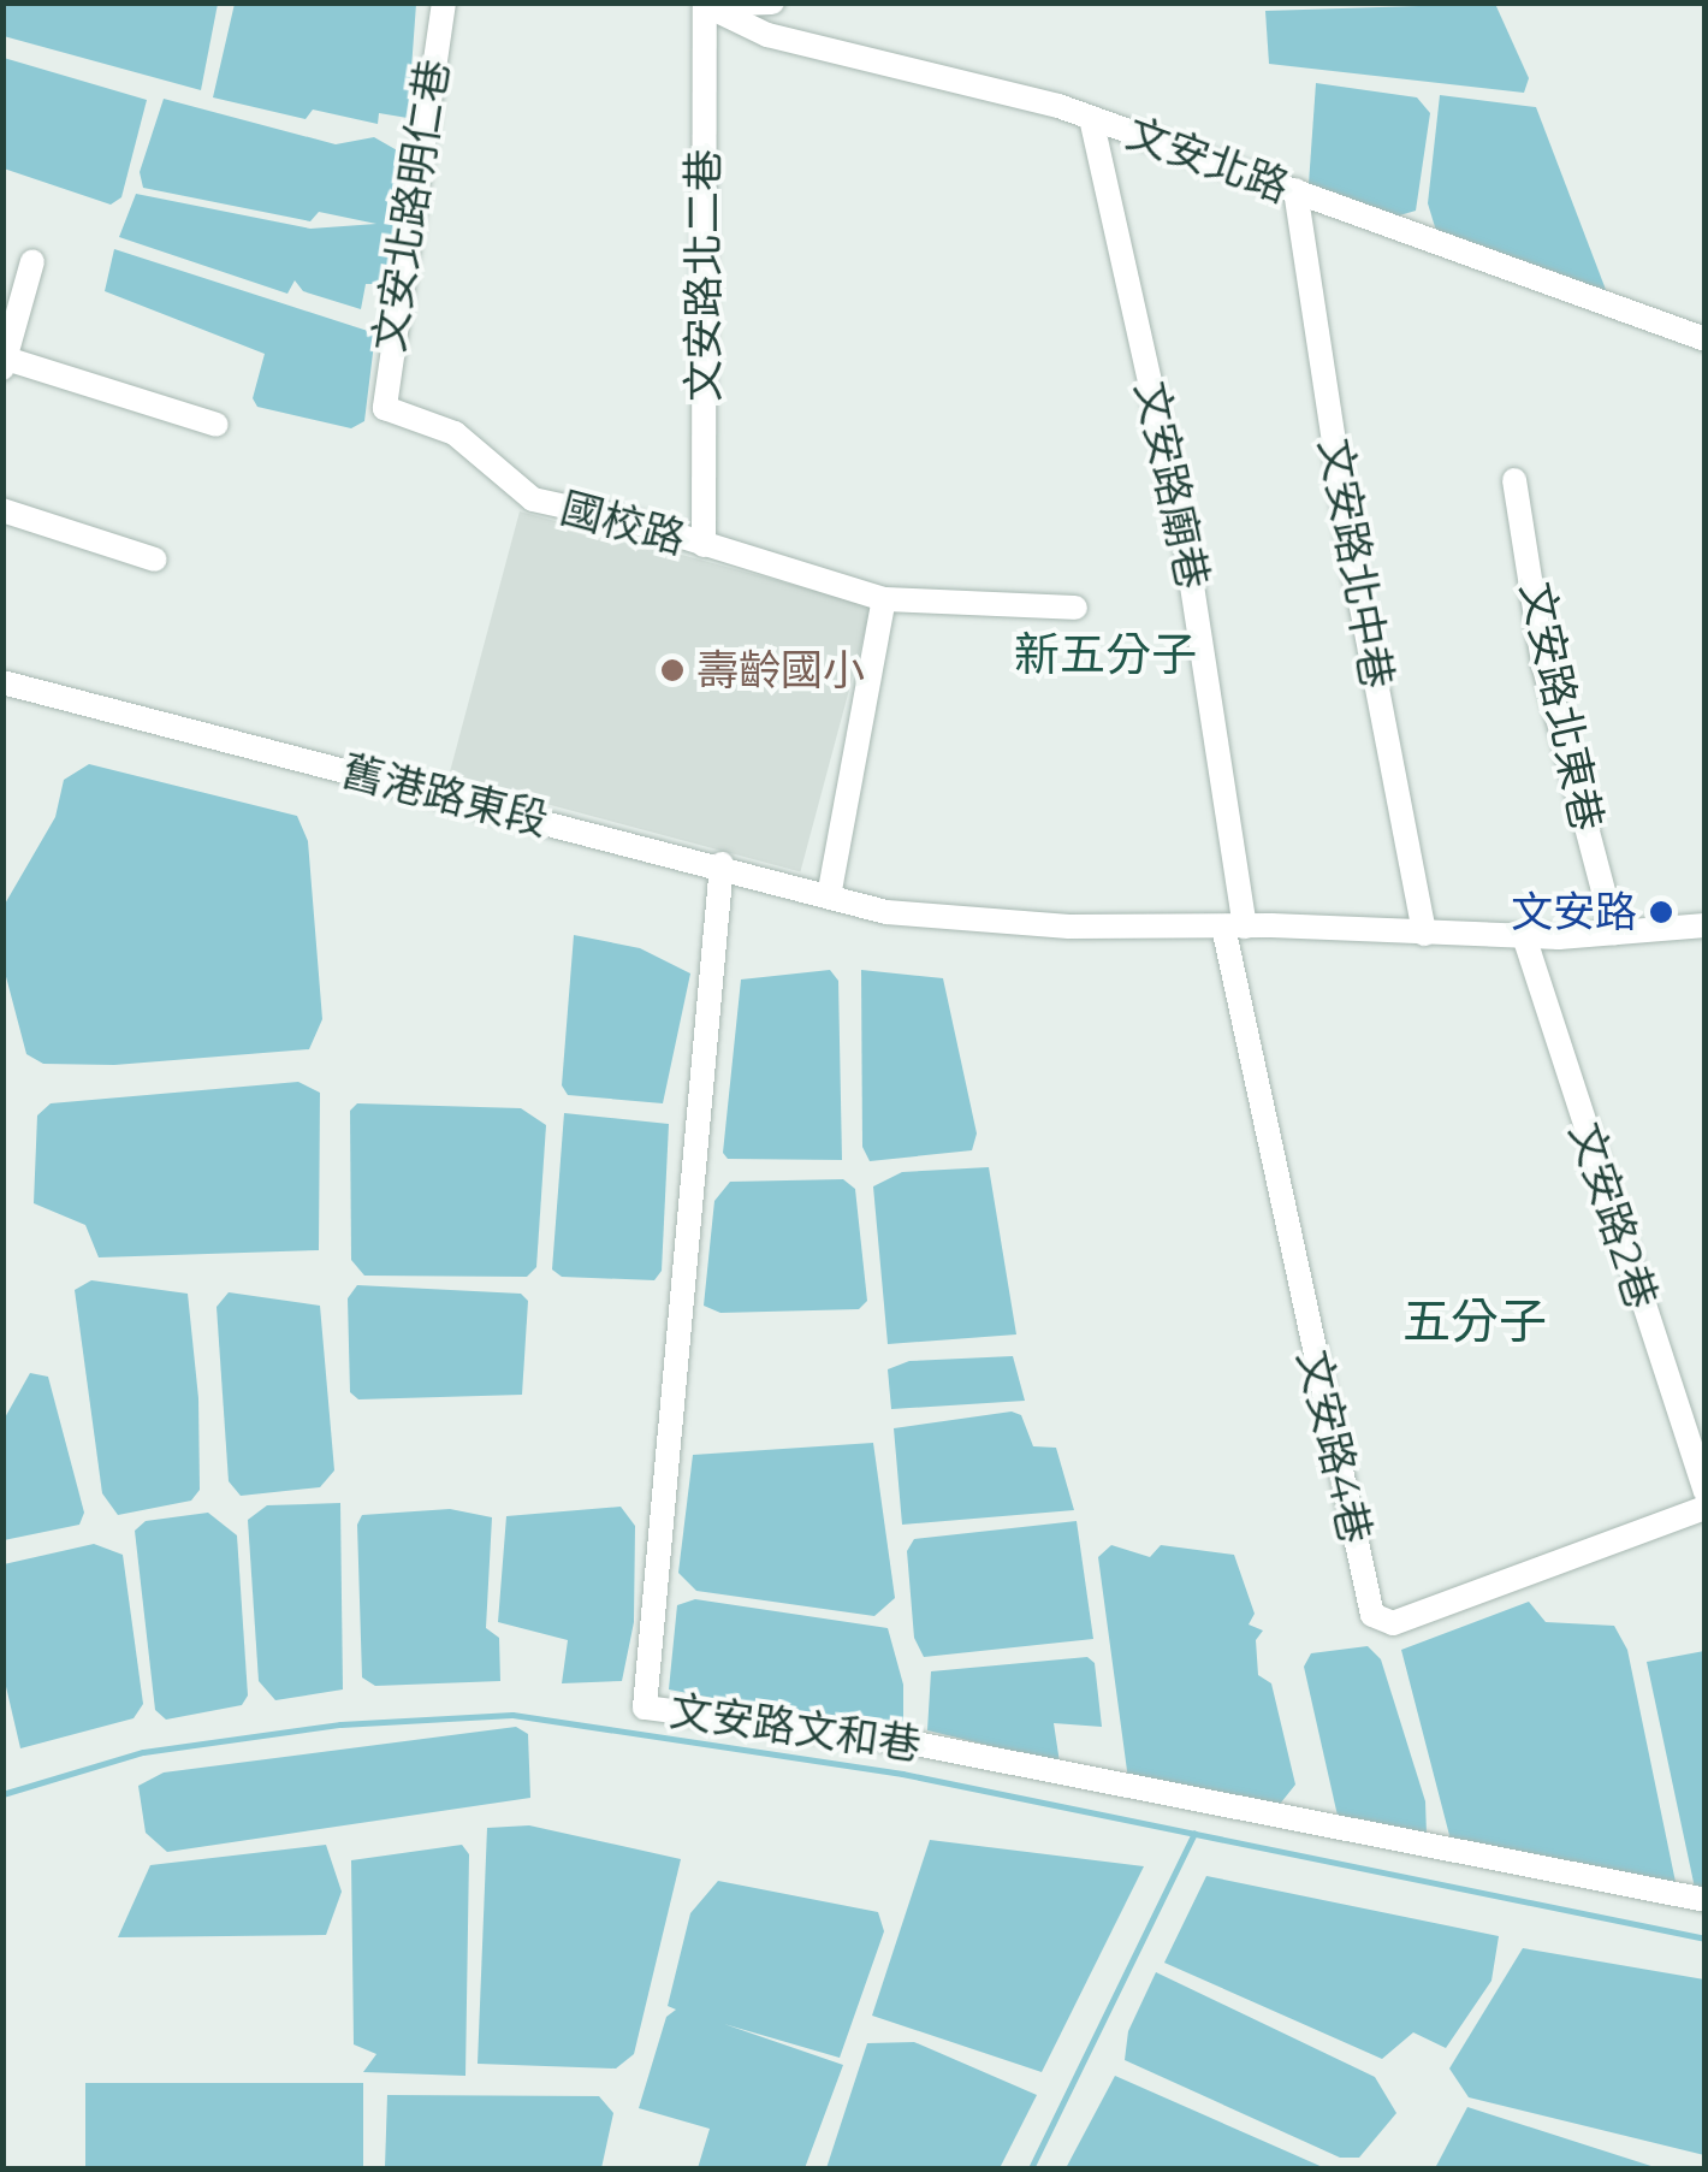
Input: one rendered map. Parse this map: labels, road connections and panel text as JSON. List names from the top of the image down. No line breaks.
{"streets":{"street":["文安北路","文安北路明仁巷","文安路北二巷","文安路廟巷","國校路","文安路北中巷","文安路北東巷","舊港路東段","文安路2巷","文安路4巷","文安路文和巷"]},"crossings":[["文安北路","文安路北二巷"],["文安北路","文安路廟巷"],["文安北路","文安路北中巷"],["文安北路明仁巷","國校路"],["文安路北二巷","國校路"],["文安路廟巷","舊港路東段"],["文安路廟巷","文安路4巷"],["舊港路東段","文安路4巷"],["舊港路東段","文安路文和巷"]],"districts":["新五分子","五分子"],"places":["壽齡國小","文安路"]}
